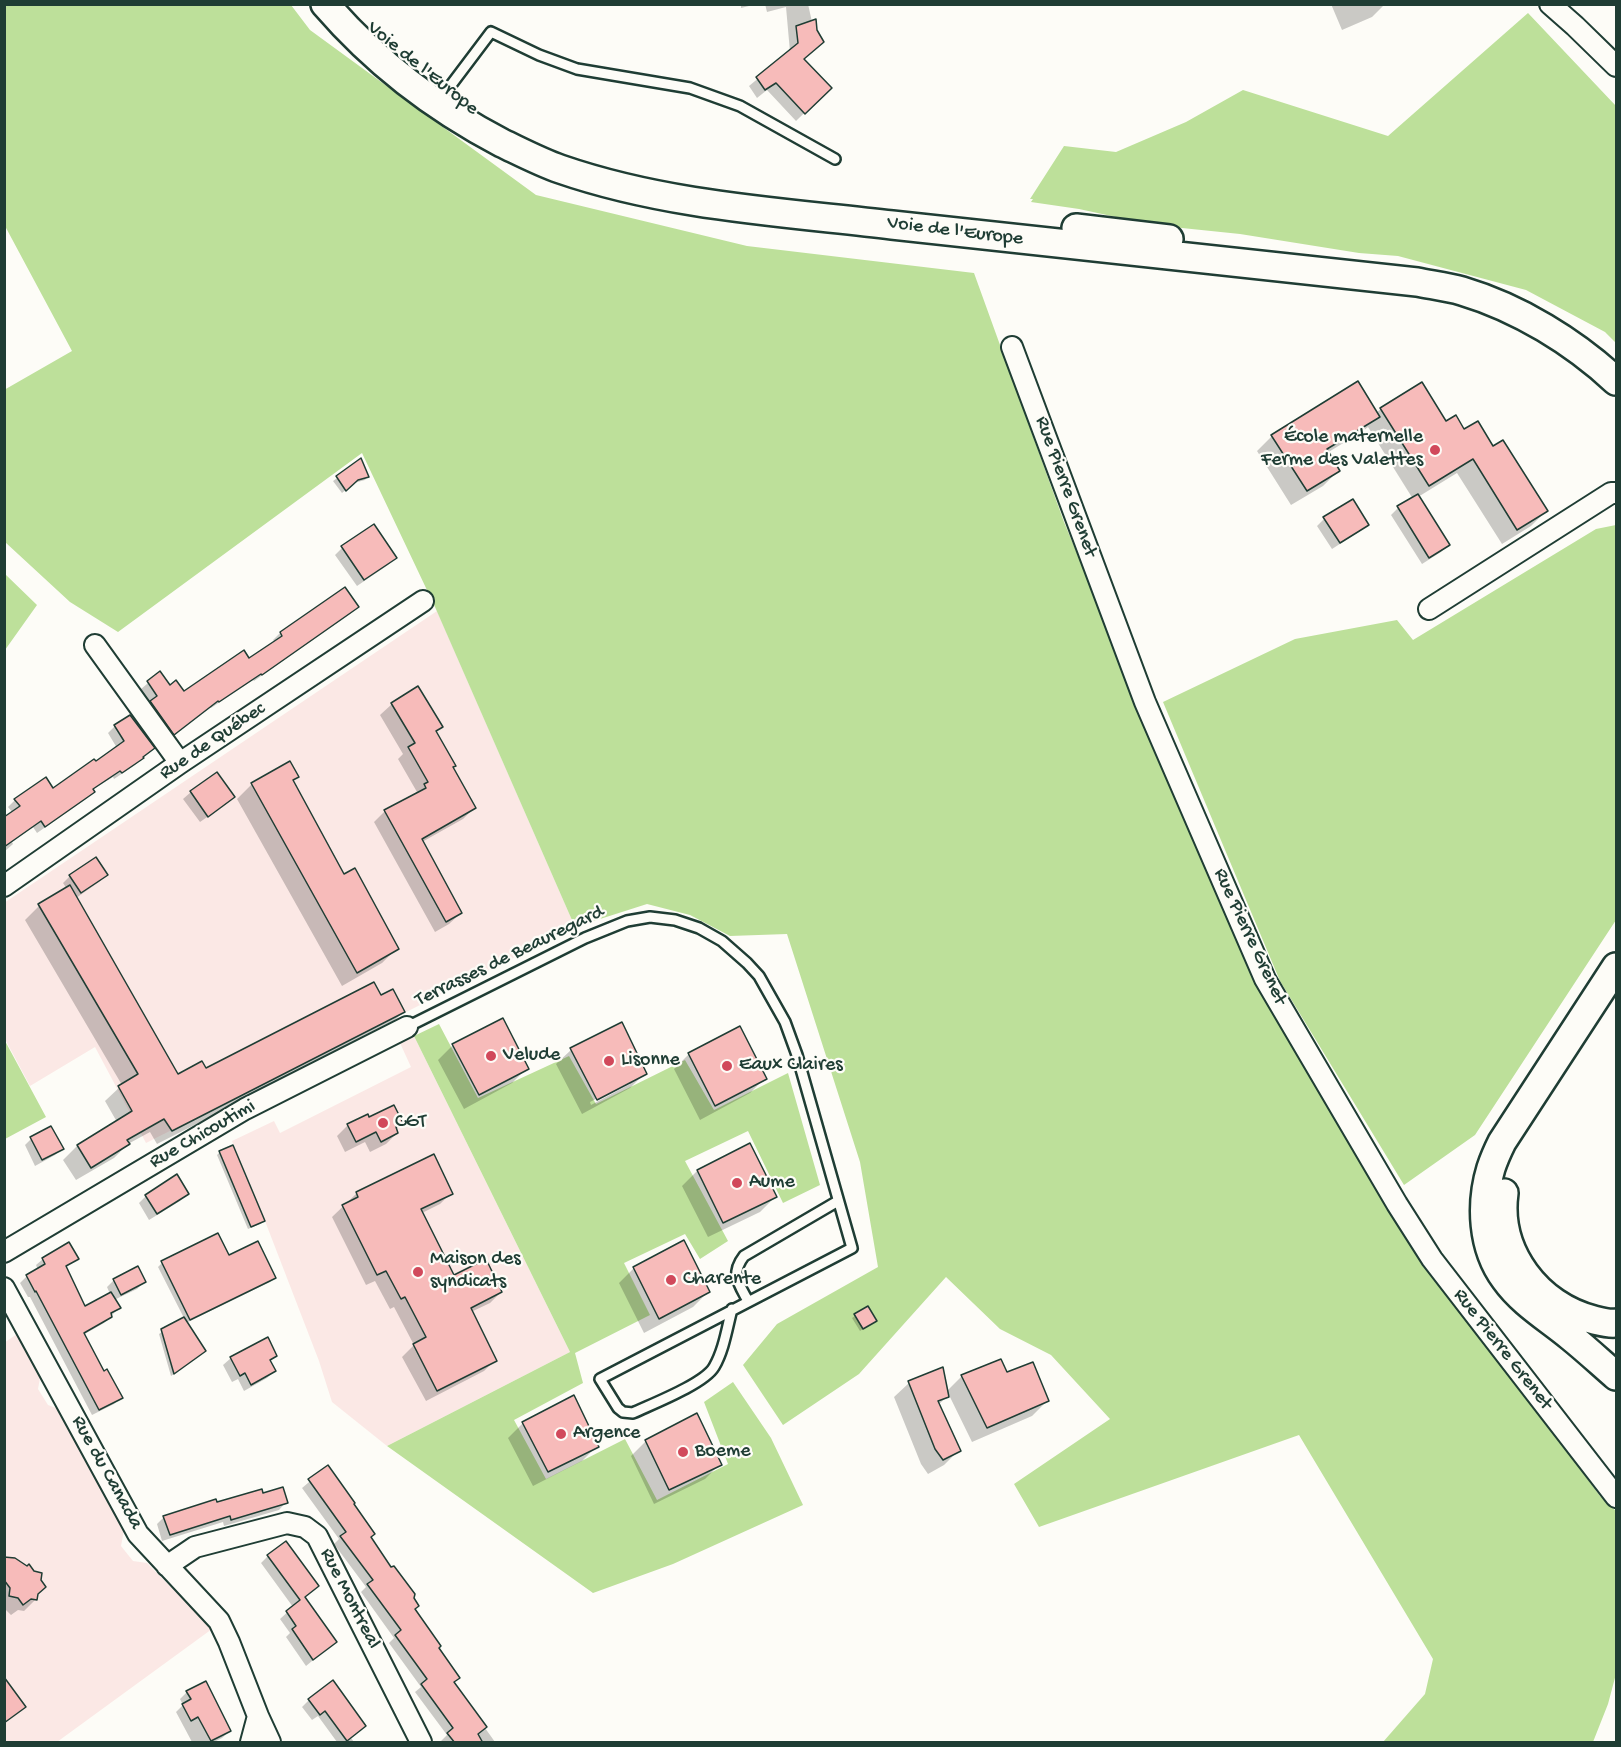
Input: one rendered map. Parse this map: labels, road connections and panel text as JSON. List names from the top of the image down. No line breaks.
{"streets":{"main road":["Voie de l'Europe"],"street":["Rue Pierre Grenet","Rue de Québec","Rue Chicoutimi","Rue du Canada","Rue Montreal"],"lane":["Terrasses de Beauregard"]},"crossings":[["Terrasses de Beauregard","Rue Chicoutimi"],["Rue du Canada","Rue Montreal"]],"places":["École maternelle Ferme des Valettes","Velude","Lisonne","Eaux Claires","CGT","Aume","Maison des syndicats","Charente","Argence","Boeme"]}
